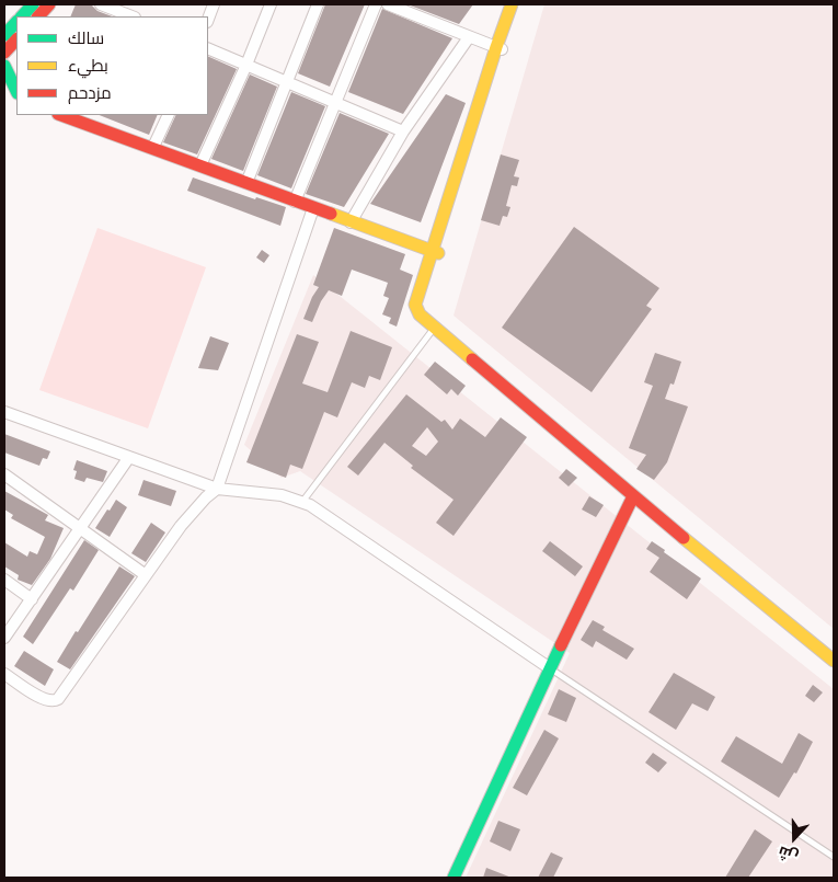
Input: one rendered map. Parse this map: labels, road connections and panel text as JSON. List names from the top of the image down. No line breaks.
{"legend":["سالك","بطيء","مزدحم"],"north":"bottom"}
